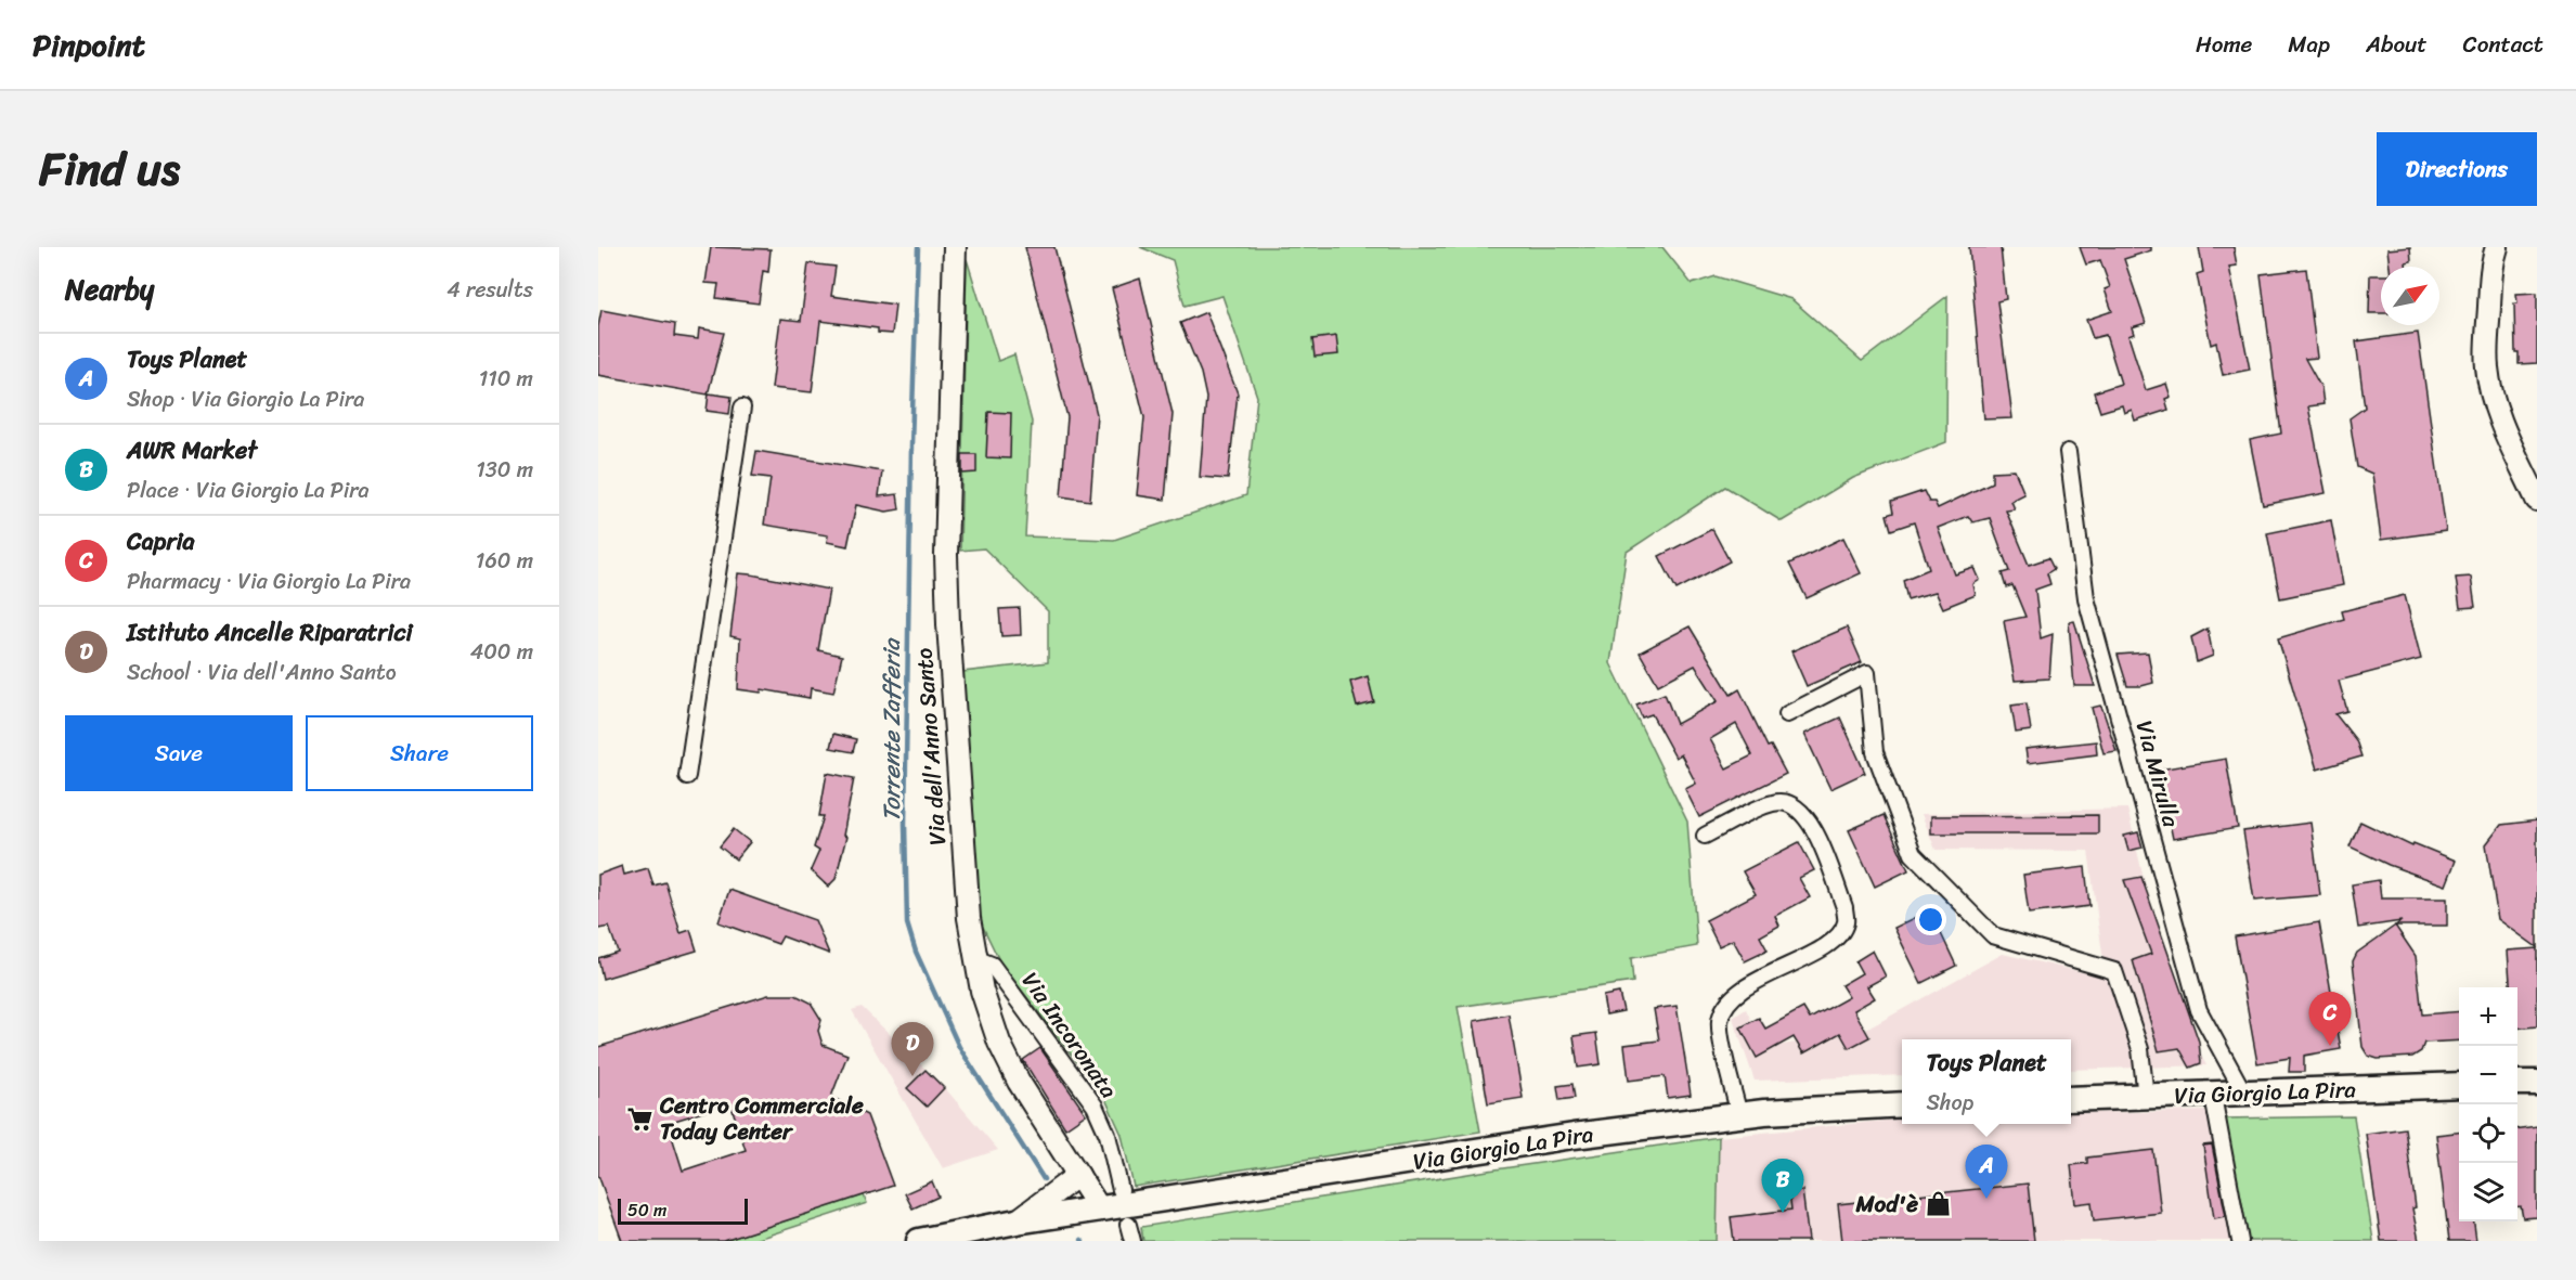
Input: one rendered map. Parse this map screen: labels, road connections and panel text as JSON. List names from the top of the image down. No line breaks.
{"streets":{"main road":["Via Giorgio La Pira"],"street":["Via dell'Anno Santo","Via Mirulla","Via Incoronata"]},"crossings":[["Via dell'Anno Santo","Via Incoronata"],["Via dell'Anno Santo","Via Giorgio La Pira"],["Via Mirulla","Via Giorgio La Pira"]],"water":["Torrente Zafferia"],"places":{"supermarket":["Centro Commerciale Today Center"],"shop":["Mod'è"]},"scale_bar":"50 m","north":"top right","page":{"header":"Pinpoint","nav":["Home","Map","About","Contact"],"title":"Find us","buttons":["Directions",["Save","Share"]],"heading":["Nearby","4 results"],"list":[{"mark":"A","name":"Toys Planet","note":"Shop · Via Giorgio La Pira","value":"110 m"},{"mark":"B","name":"AWR Market","note":"Place · Via Giorgio La Pira","value":"130 m"},{"mark":"C","name":"Capria","note":"Pharmacy · Via Giorgio La Pira","value":"160 m"},{"mark":"D","name":"Istituto Ancelle Riparatrici","note":"School · Via dell'Anno Santo","value":"400 m"}],"map_buttons":["+","−"],"pins":["C","D","A","B"],"popup":["Toys Planet","Shop"],"scale":"50 m"}}
